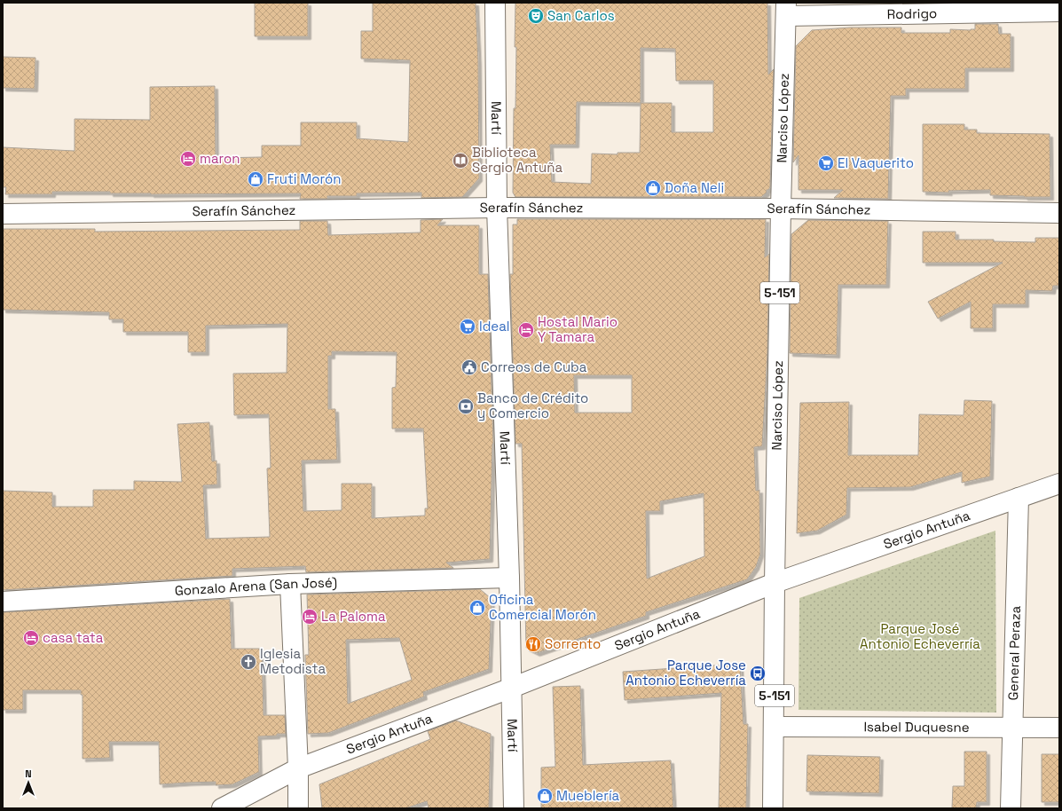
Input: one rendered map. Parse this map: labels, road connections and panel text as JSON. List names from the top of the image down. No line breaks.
{"streets":{"street":["Rodrigo","Martí","Narciso López","Serafín Sánchez","5-151","Sergio Antuña","Gonzalo Arena (San José)","General Peraza","Isabel Duquesne"]},"crossings":[["Rodrigo","Narciso López"],["Martí","Serafín Sánchez"],["Martí","Sergio Antuña"],["Martí","Gonzalo Arena (San José)"],["Narciso López","Serafín Sánchez"],["Narciso López","Sergio Antuña"],["Narciso López","Isabel Duquesne"],["Sergio Antuña","General Peraza"],["General Peraza","Isabel Duquesne"]],"parks":["Parque José Antonio Echeverría"],"places":{"theatre":["San Carlos"],"hotel":["maron","Hostal Mario Y Tamara","La Paloma","casa tata"],"library":["Biblioteca Sergio Antuña"],"supermarket":["El Vaquerito","Ideal"],"shop":["Fruti Morón","Doña Neli","Oficina Comercial Morón","Mueblería"],"public building":["Correos de Cuba"],"bank":["Banco de Crédito y Comercio"],"restaurant":["Sorrento"],"church":["Iglesia Metodista"],"bus stop":["Parque Jose Antonio Echeverría"]},"north":"top"}
